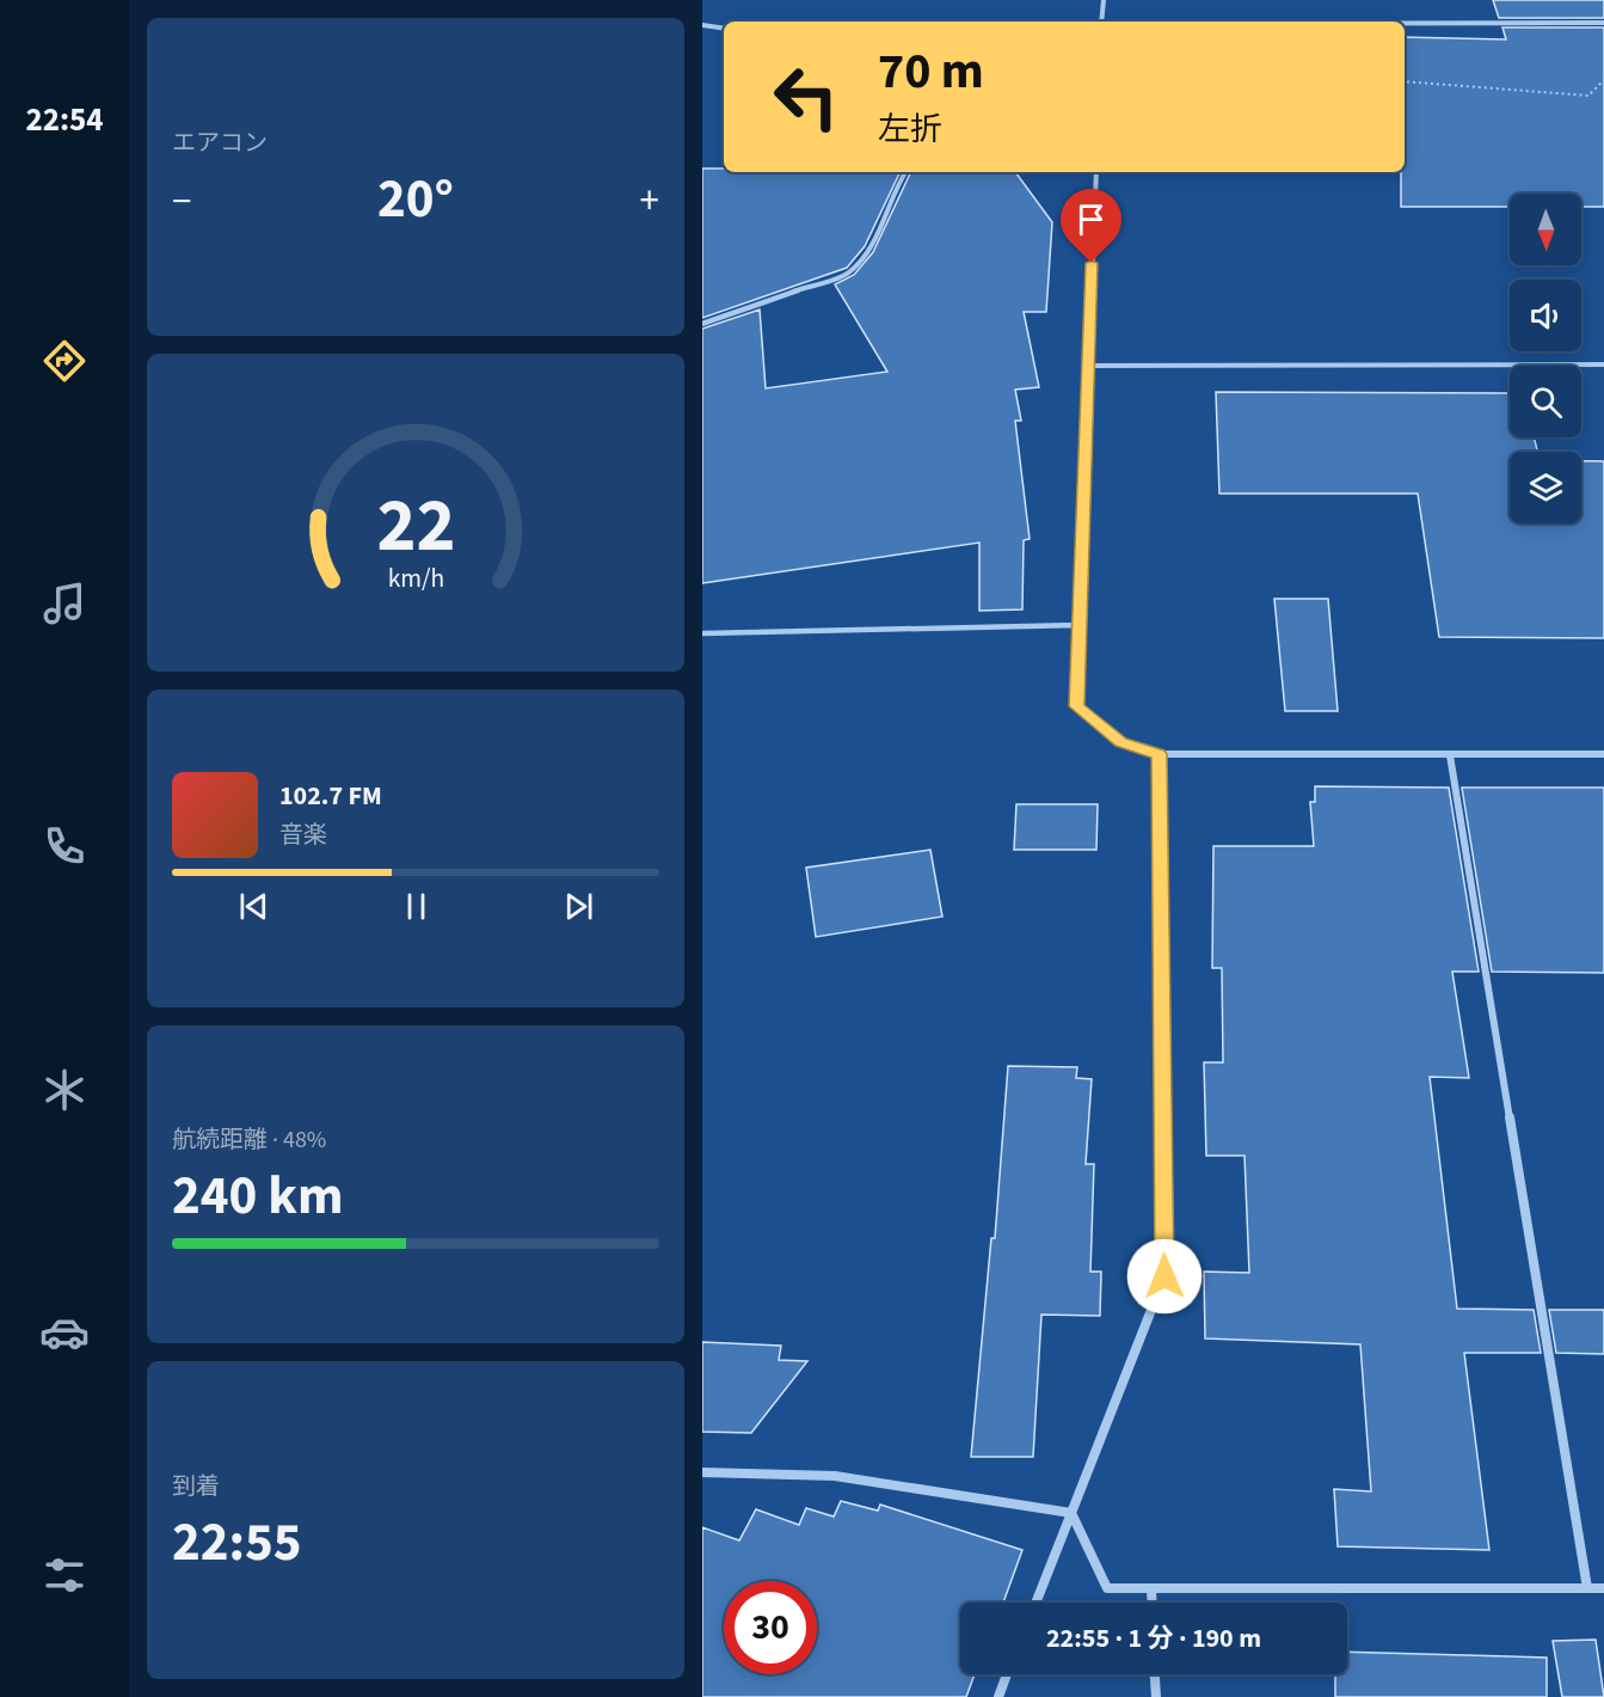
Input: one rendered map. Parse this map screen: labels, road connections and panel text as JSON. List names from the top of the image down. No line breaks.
{"north":"bottom","page":{"tabs":"22:54","tile":["エアコン",["航続距離 · 48%","240 km"],["到着","22:55"]],"turn":["70 m","左折"],"heat":["−","20°","+"],"song":["102.7 FM","音楽"],"limit":"30","trip":"22:55 · 1 分 · 190 m","gauge":["22","km/h"]}}
